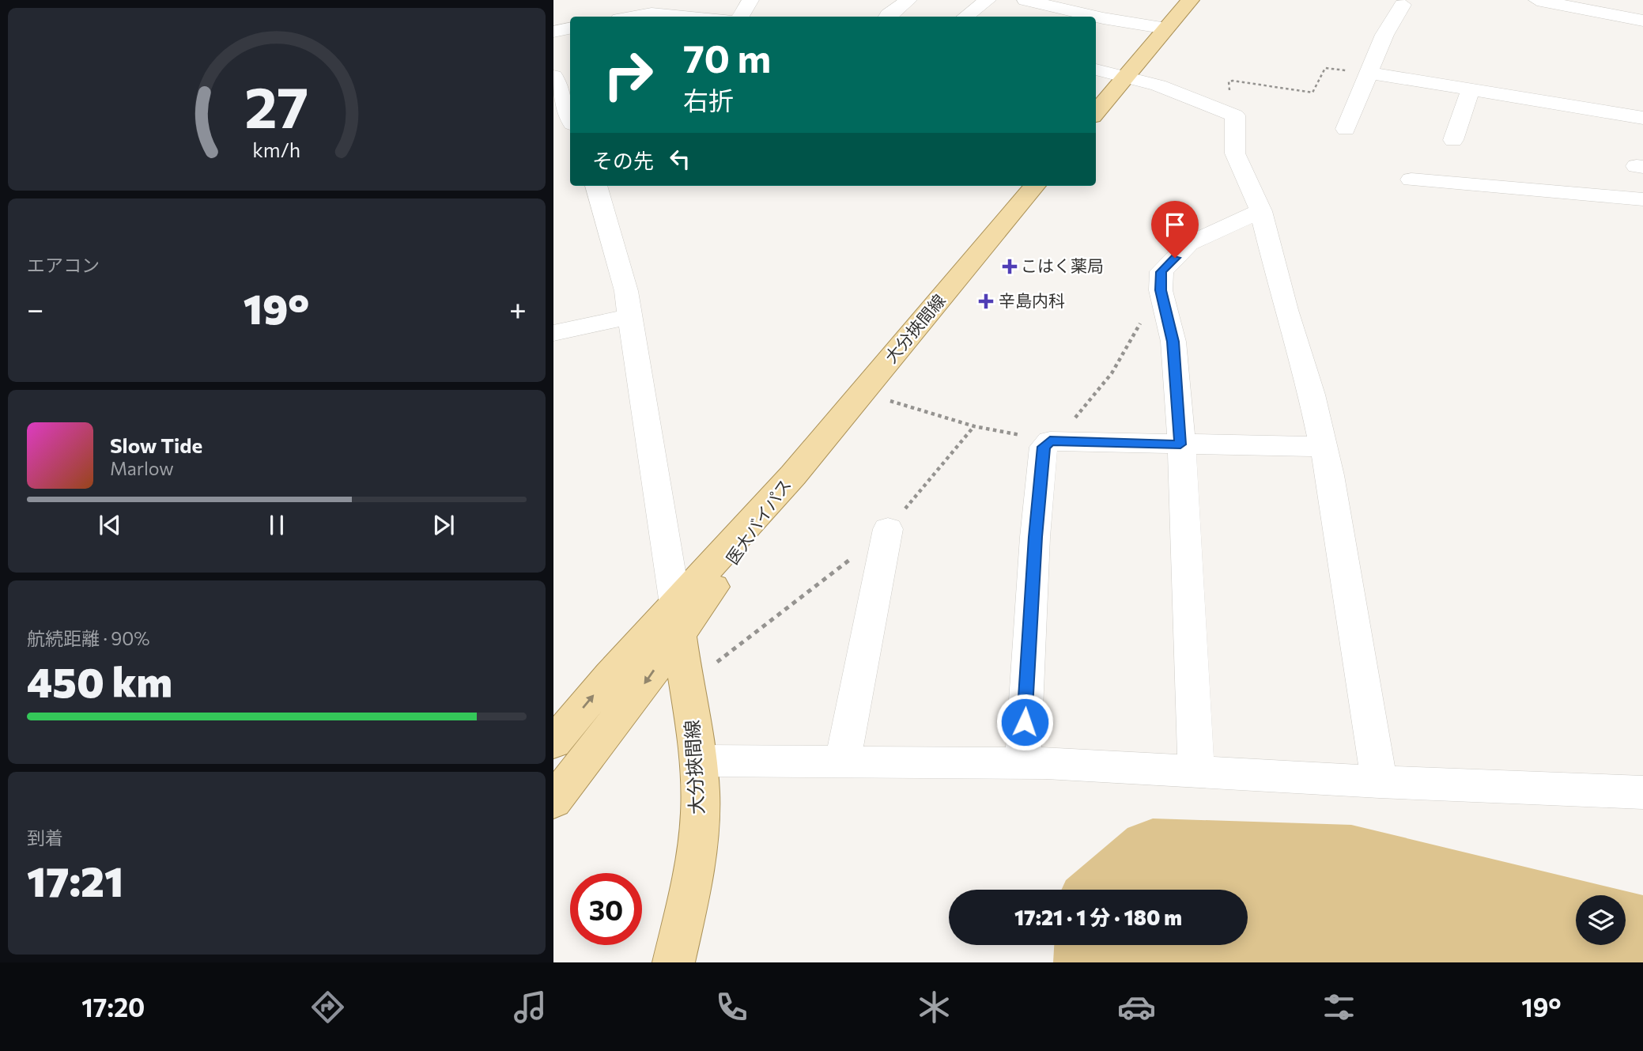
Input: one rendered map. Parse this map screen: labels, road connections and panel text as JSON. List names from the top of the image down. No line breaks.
{"streets":{"main road":["大分挾間線","医大バイパス"]},"crossings":[["大分挾間線","医大バイパス"]],"places":{"health":["こはく薬局","辛島内科"]},"page":{"turn":["70 m","右折"],"then":"その先","tile":["エアコン",["航続距離 · 90%","450 km"],["到着","17:21"]],"heat":["−","19°","+"],"song":["Slow Tide","Marlow"],"limit":"30","trip":"17:21 · 1 分 · 180 m","tabs":["17:20","19°"],"gauge":["27","km/h"]}}
